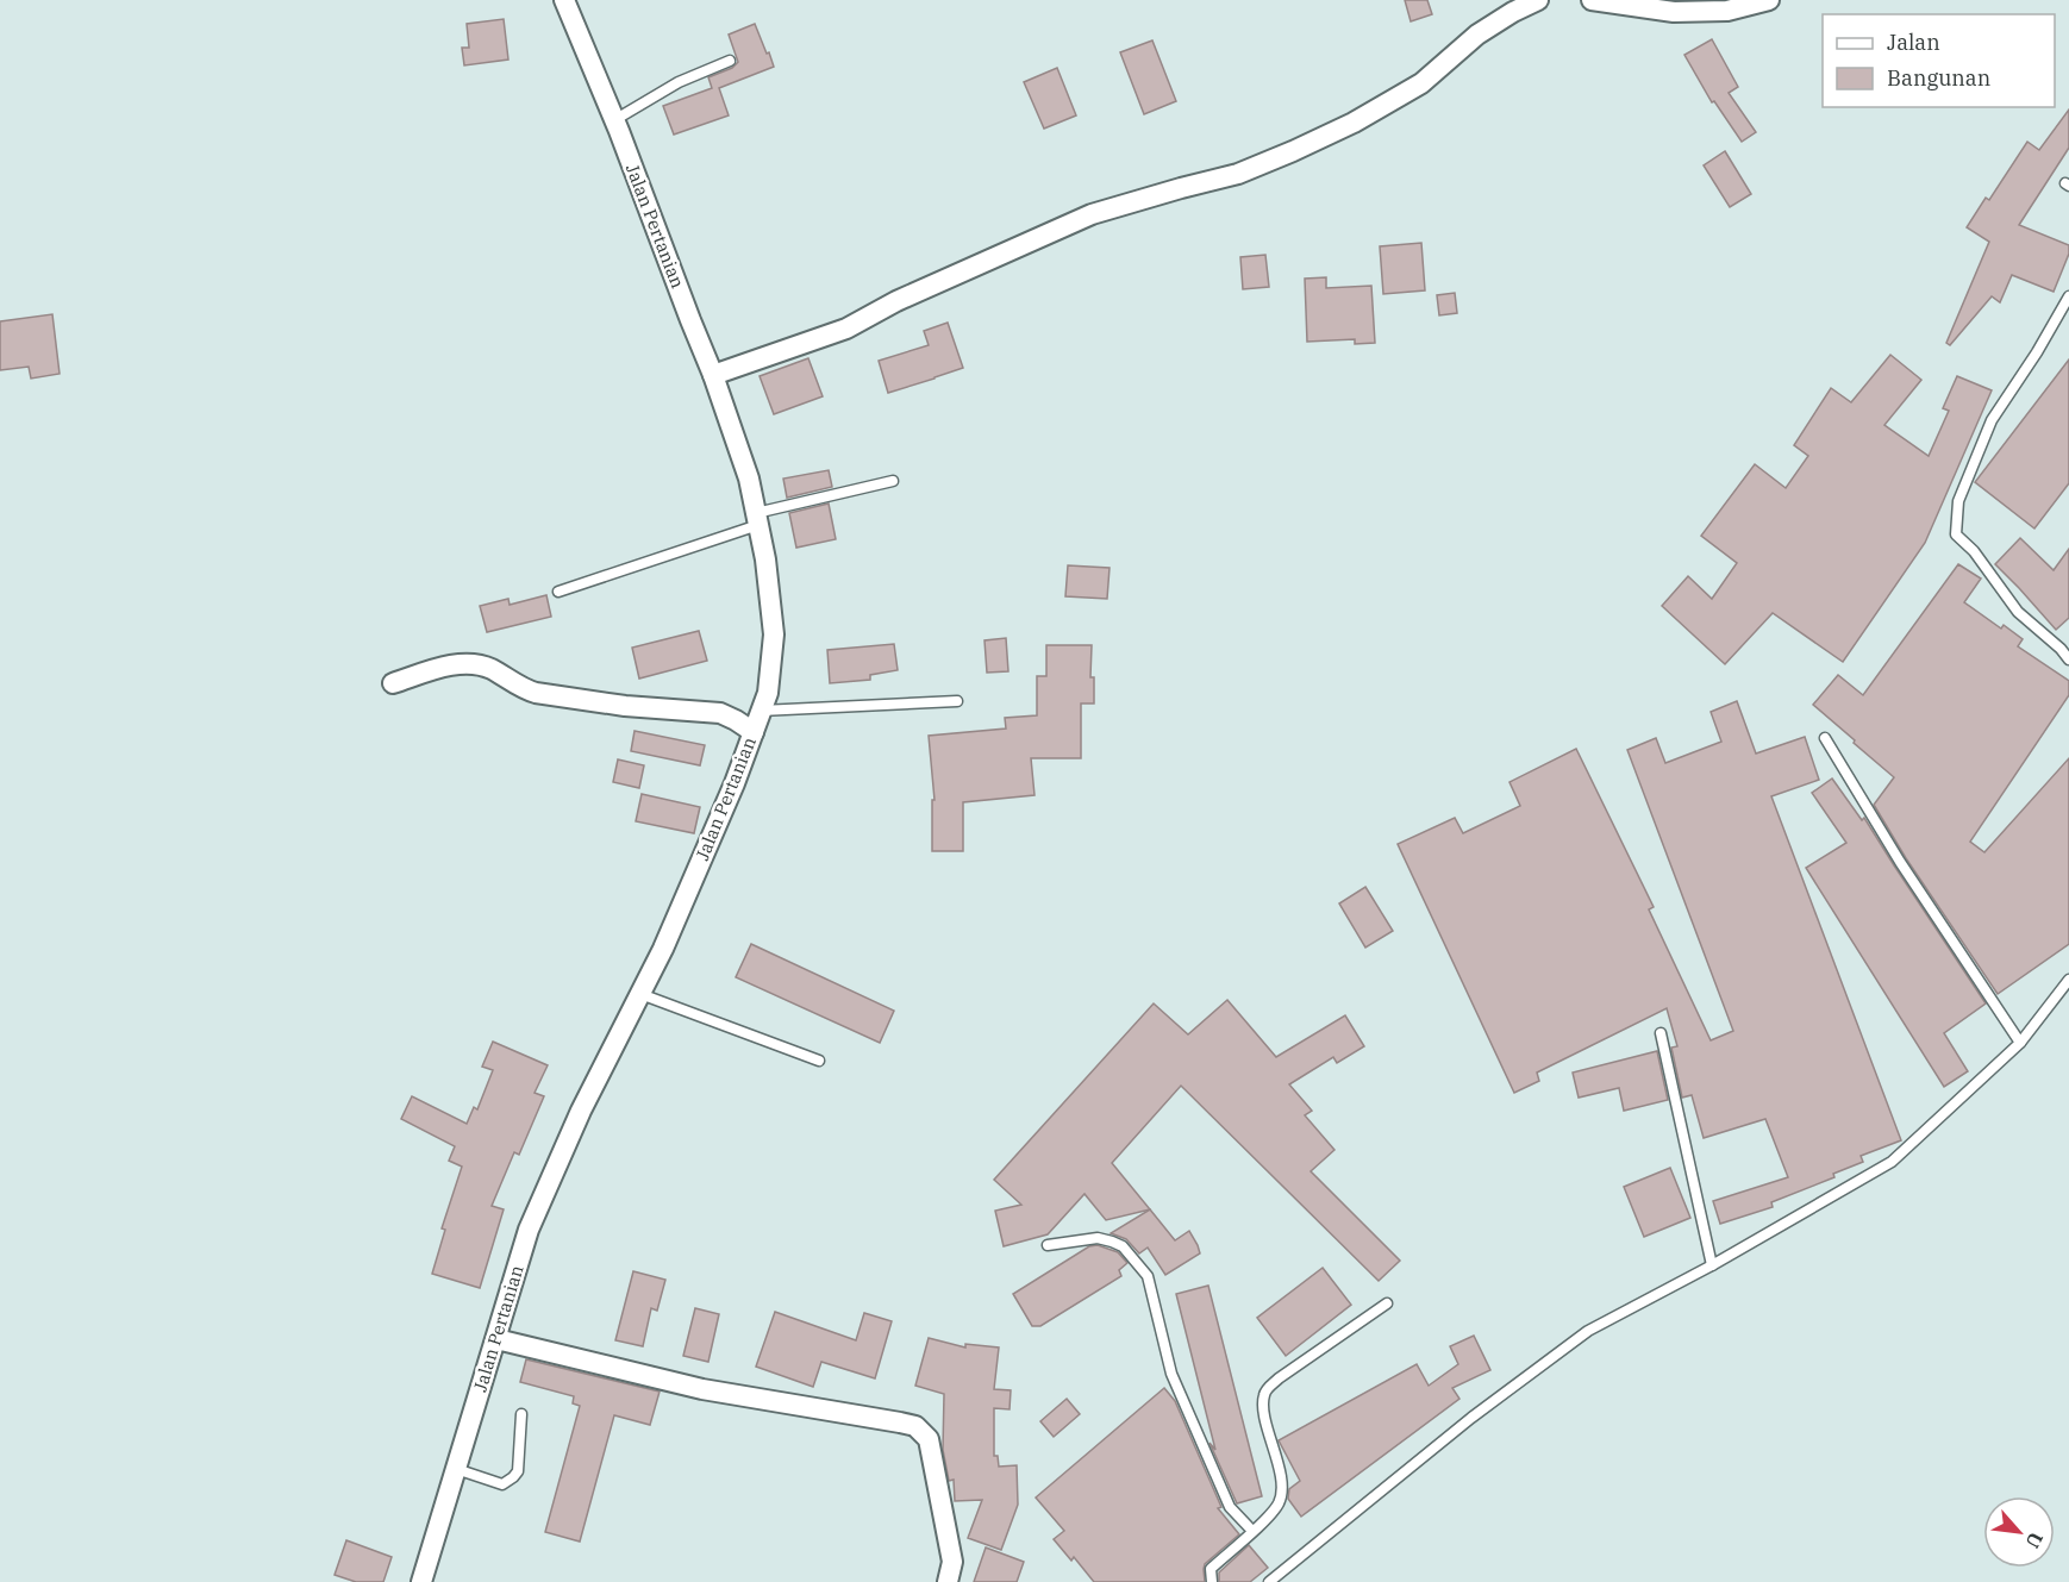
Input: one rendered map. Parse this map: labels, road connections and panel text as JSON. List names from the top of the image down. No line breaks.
{"streets":{"street":["Jalan Pertanian"]},"legend":["Jalan","Bangunan"],"north":"bottom right"}
